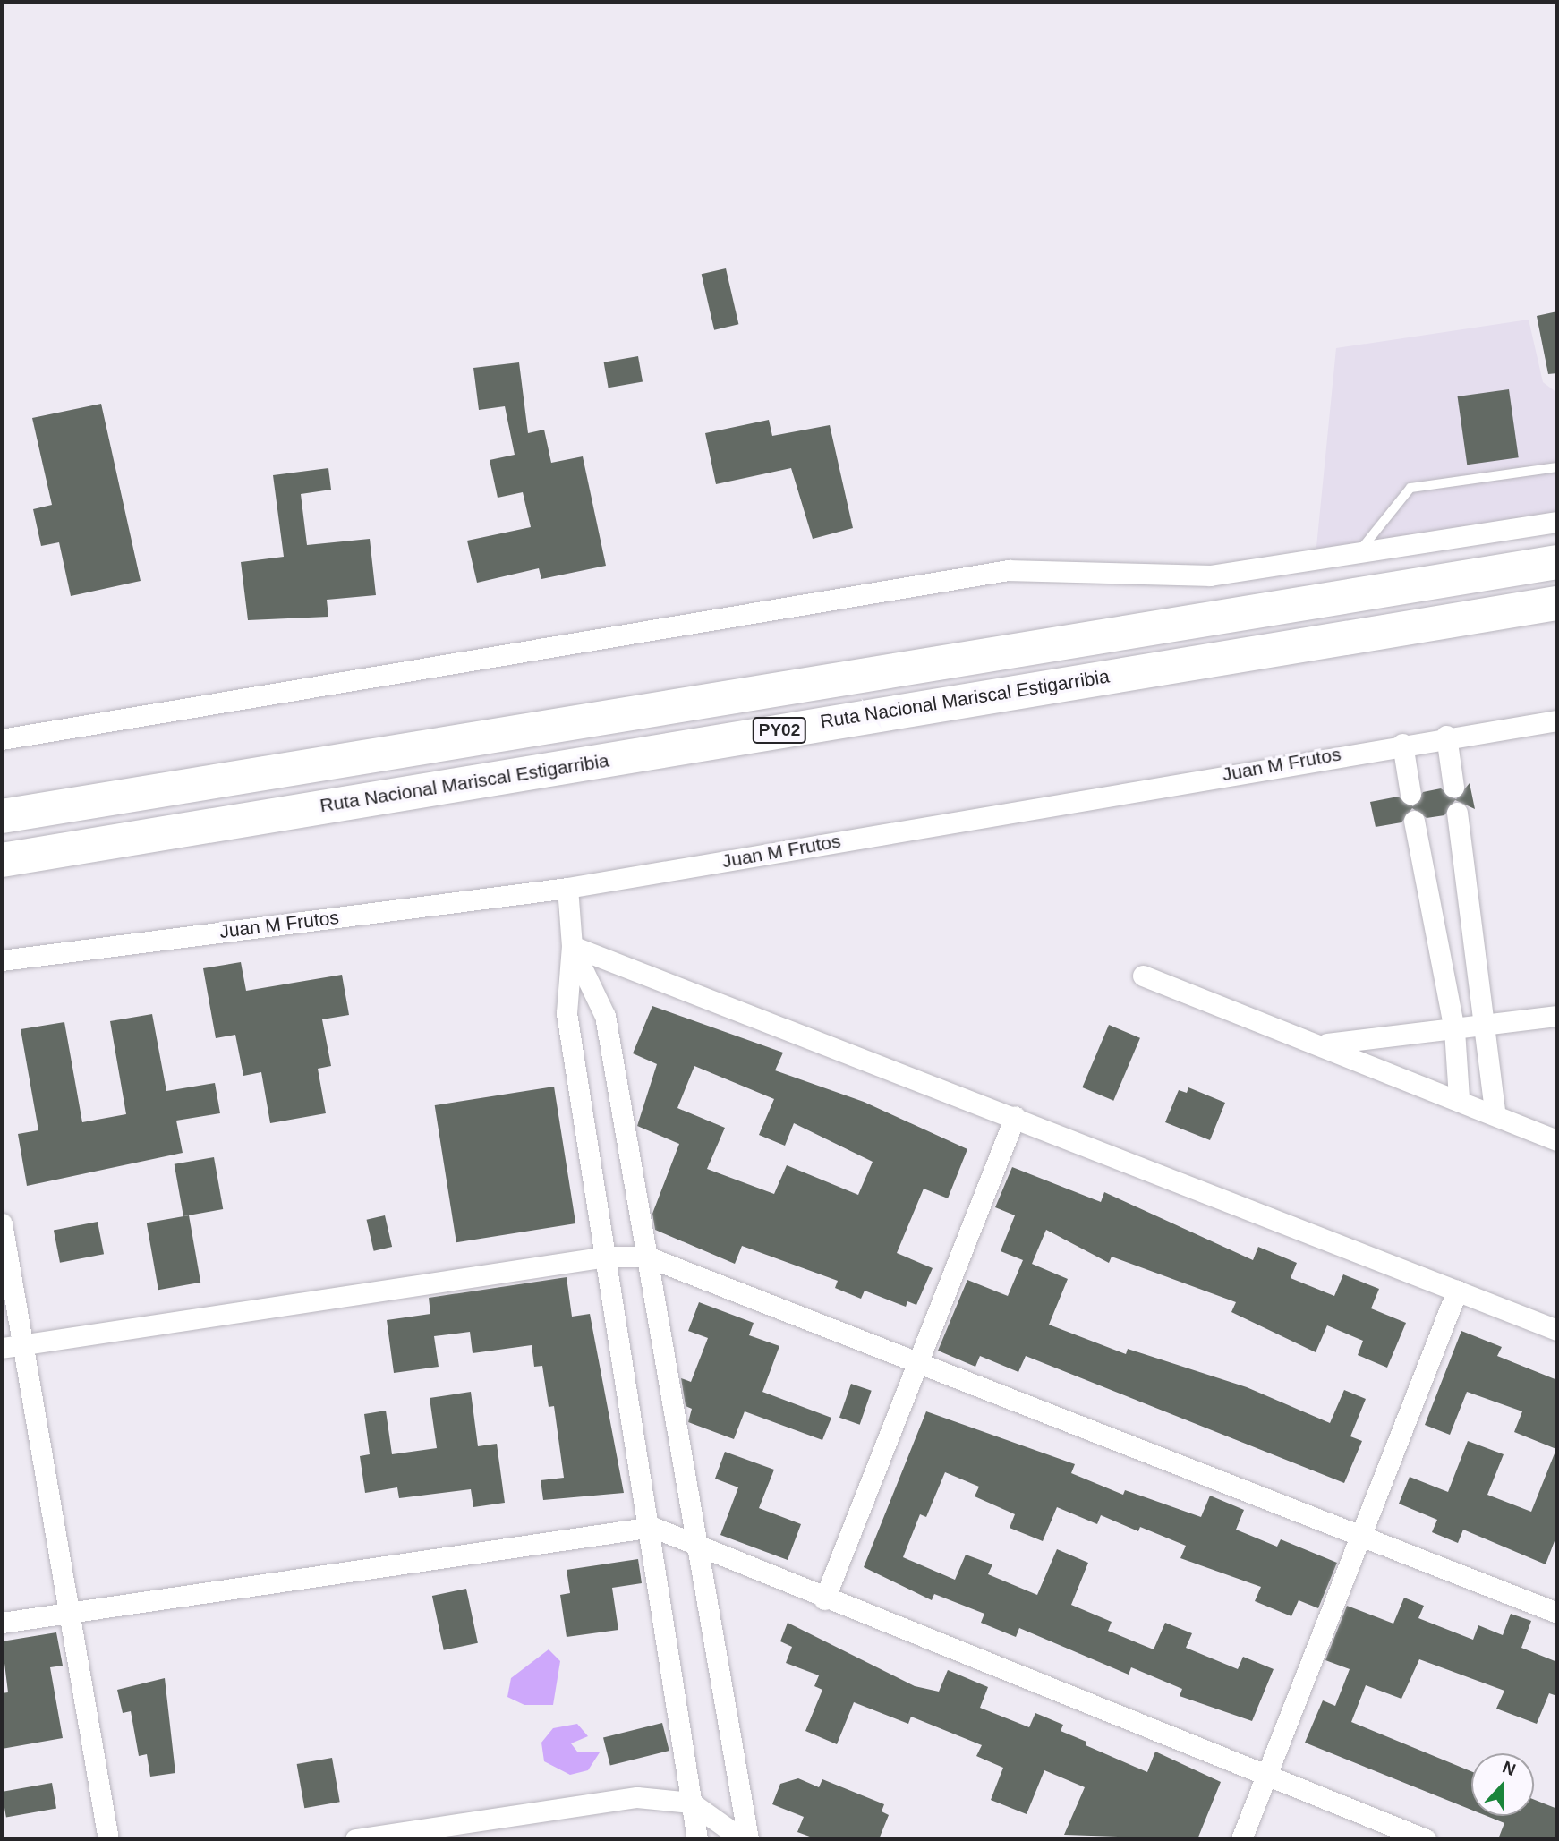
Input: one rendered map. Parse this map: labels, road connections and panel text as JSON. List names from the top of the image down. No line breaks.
{"streets":{"highway":["Ruta Nacional Mariscal Estigarribia","PY02"],"street":["Juan M Frutos"]},"north":"top"}
